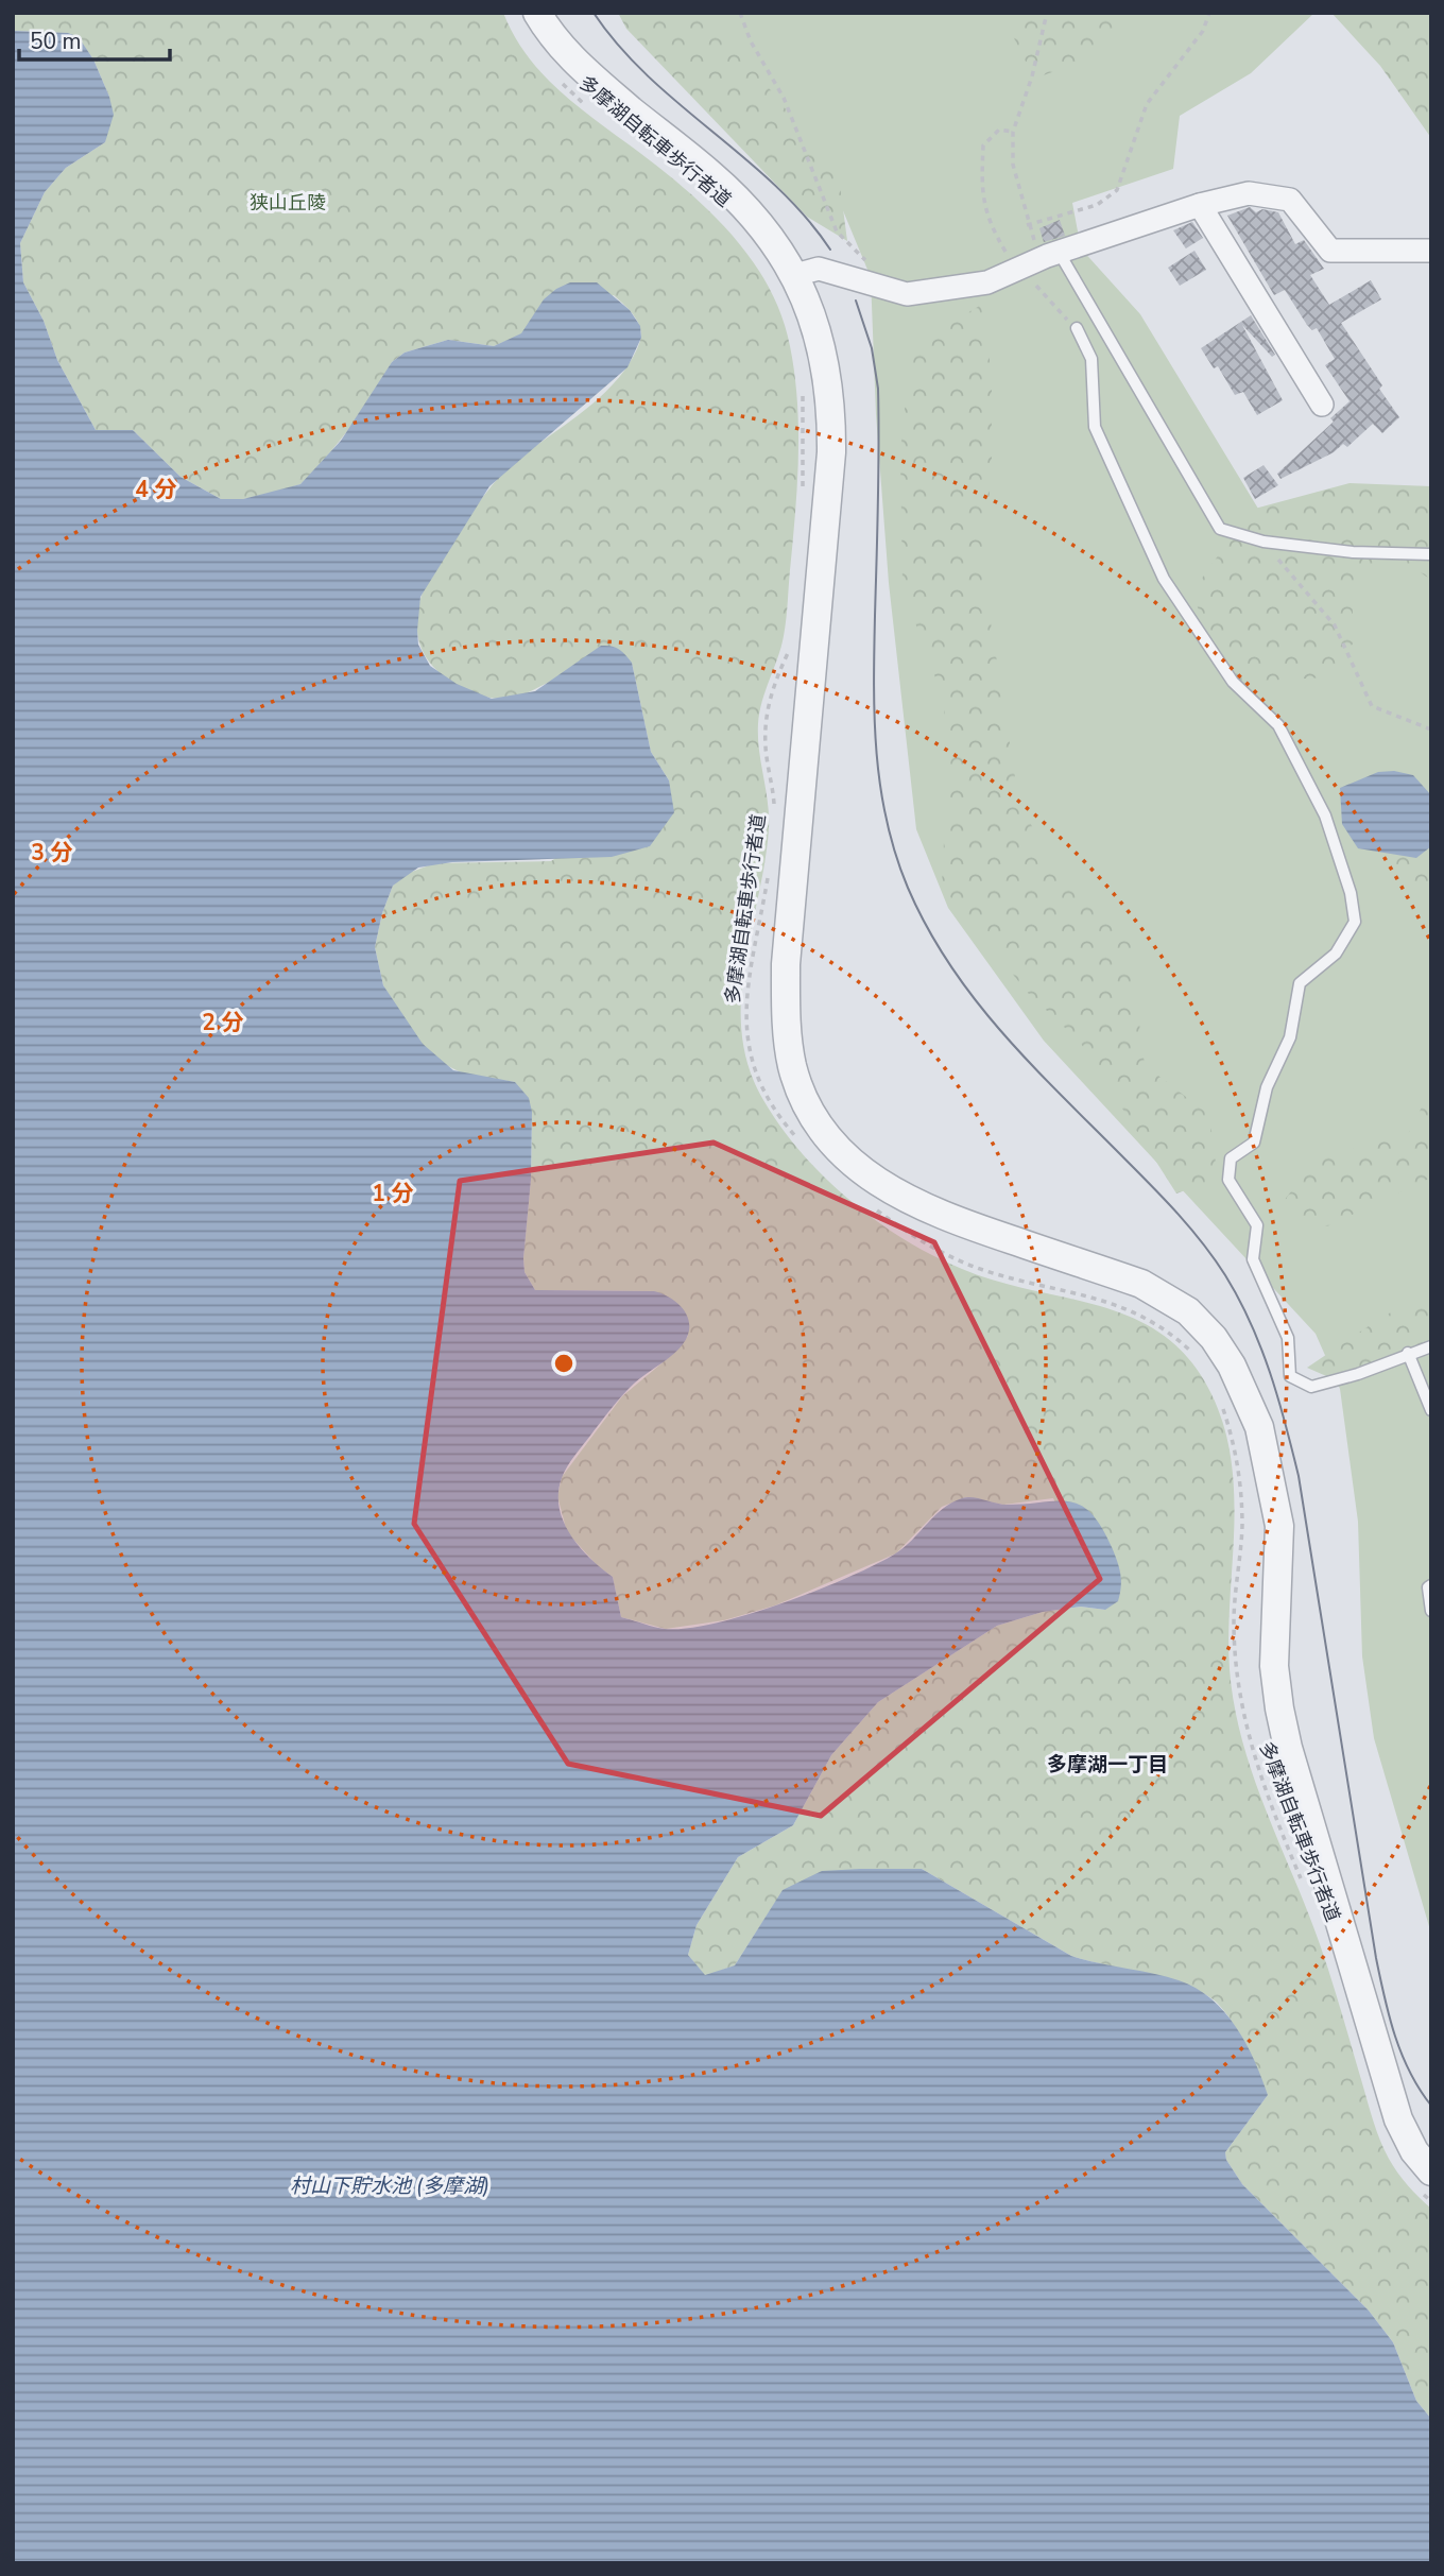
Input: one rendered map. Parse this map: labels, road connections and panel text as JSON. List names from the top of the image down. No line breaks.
{"streets":{"path":["多摩湖自転車歩行者道"]},"districts":["多摩湖一丁目"],"water":["村山下貯水池 (多摩湖)"],"parks":["狭山丘陵"],"scale_bar":"50 m","rings":["4 分","3 分","2 分","1 分"]}
